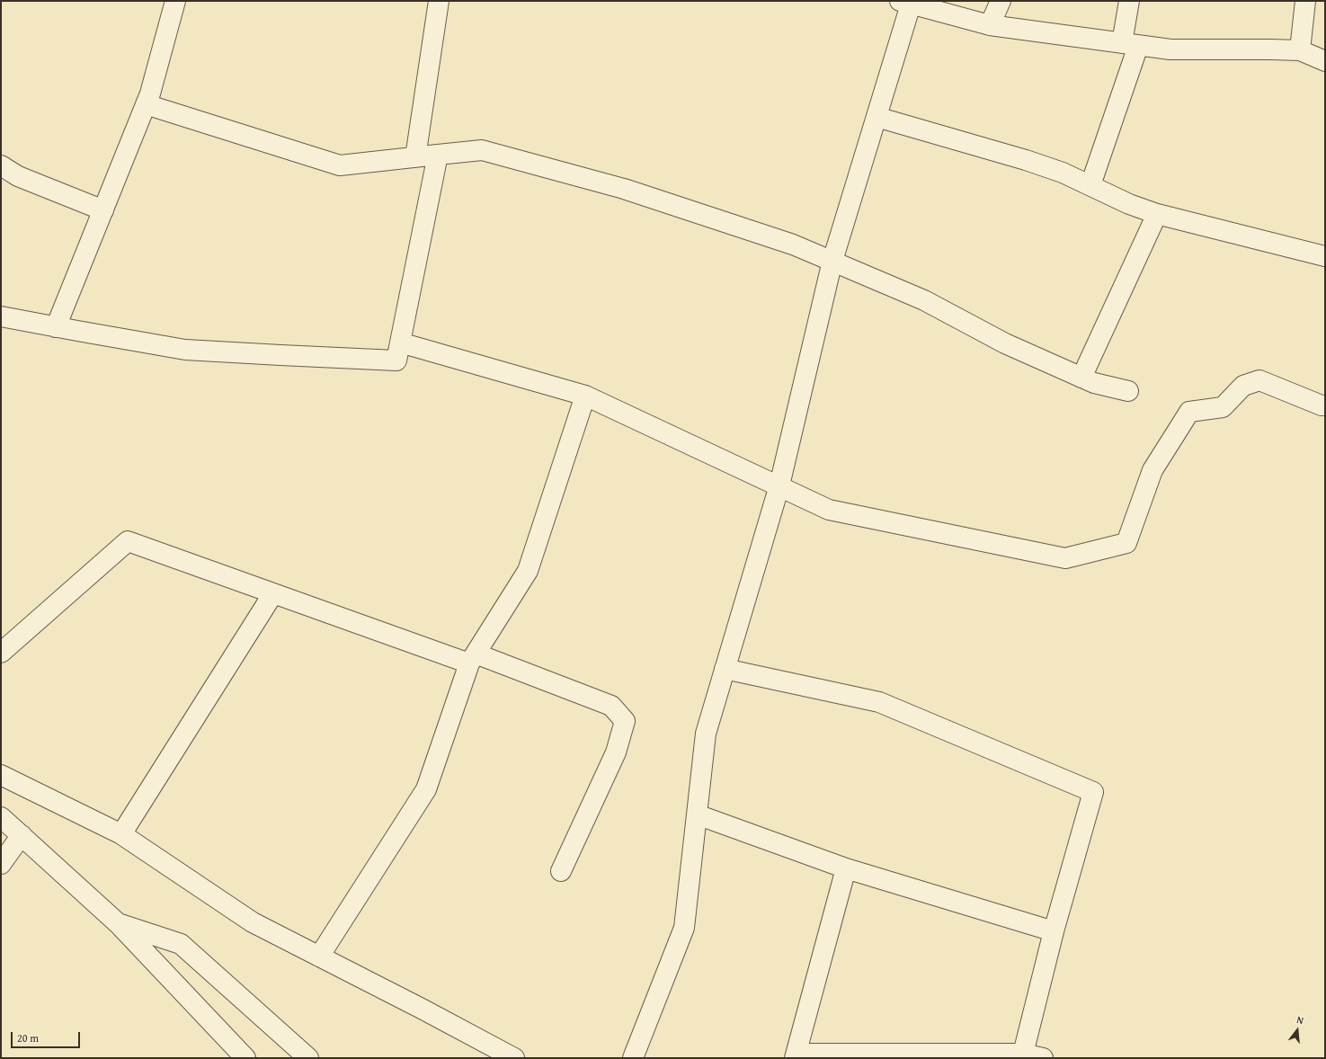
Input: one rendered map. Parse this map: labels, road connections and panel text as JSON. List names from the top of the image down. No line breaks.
{"scale_bar":"20 m","north":"top"}
